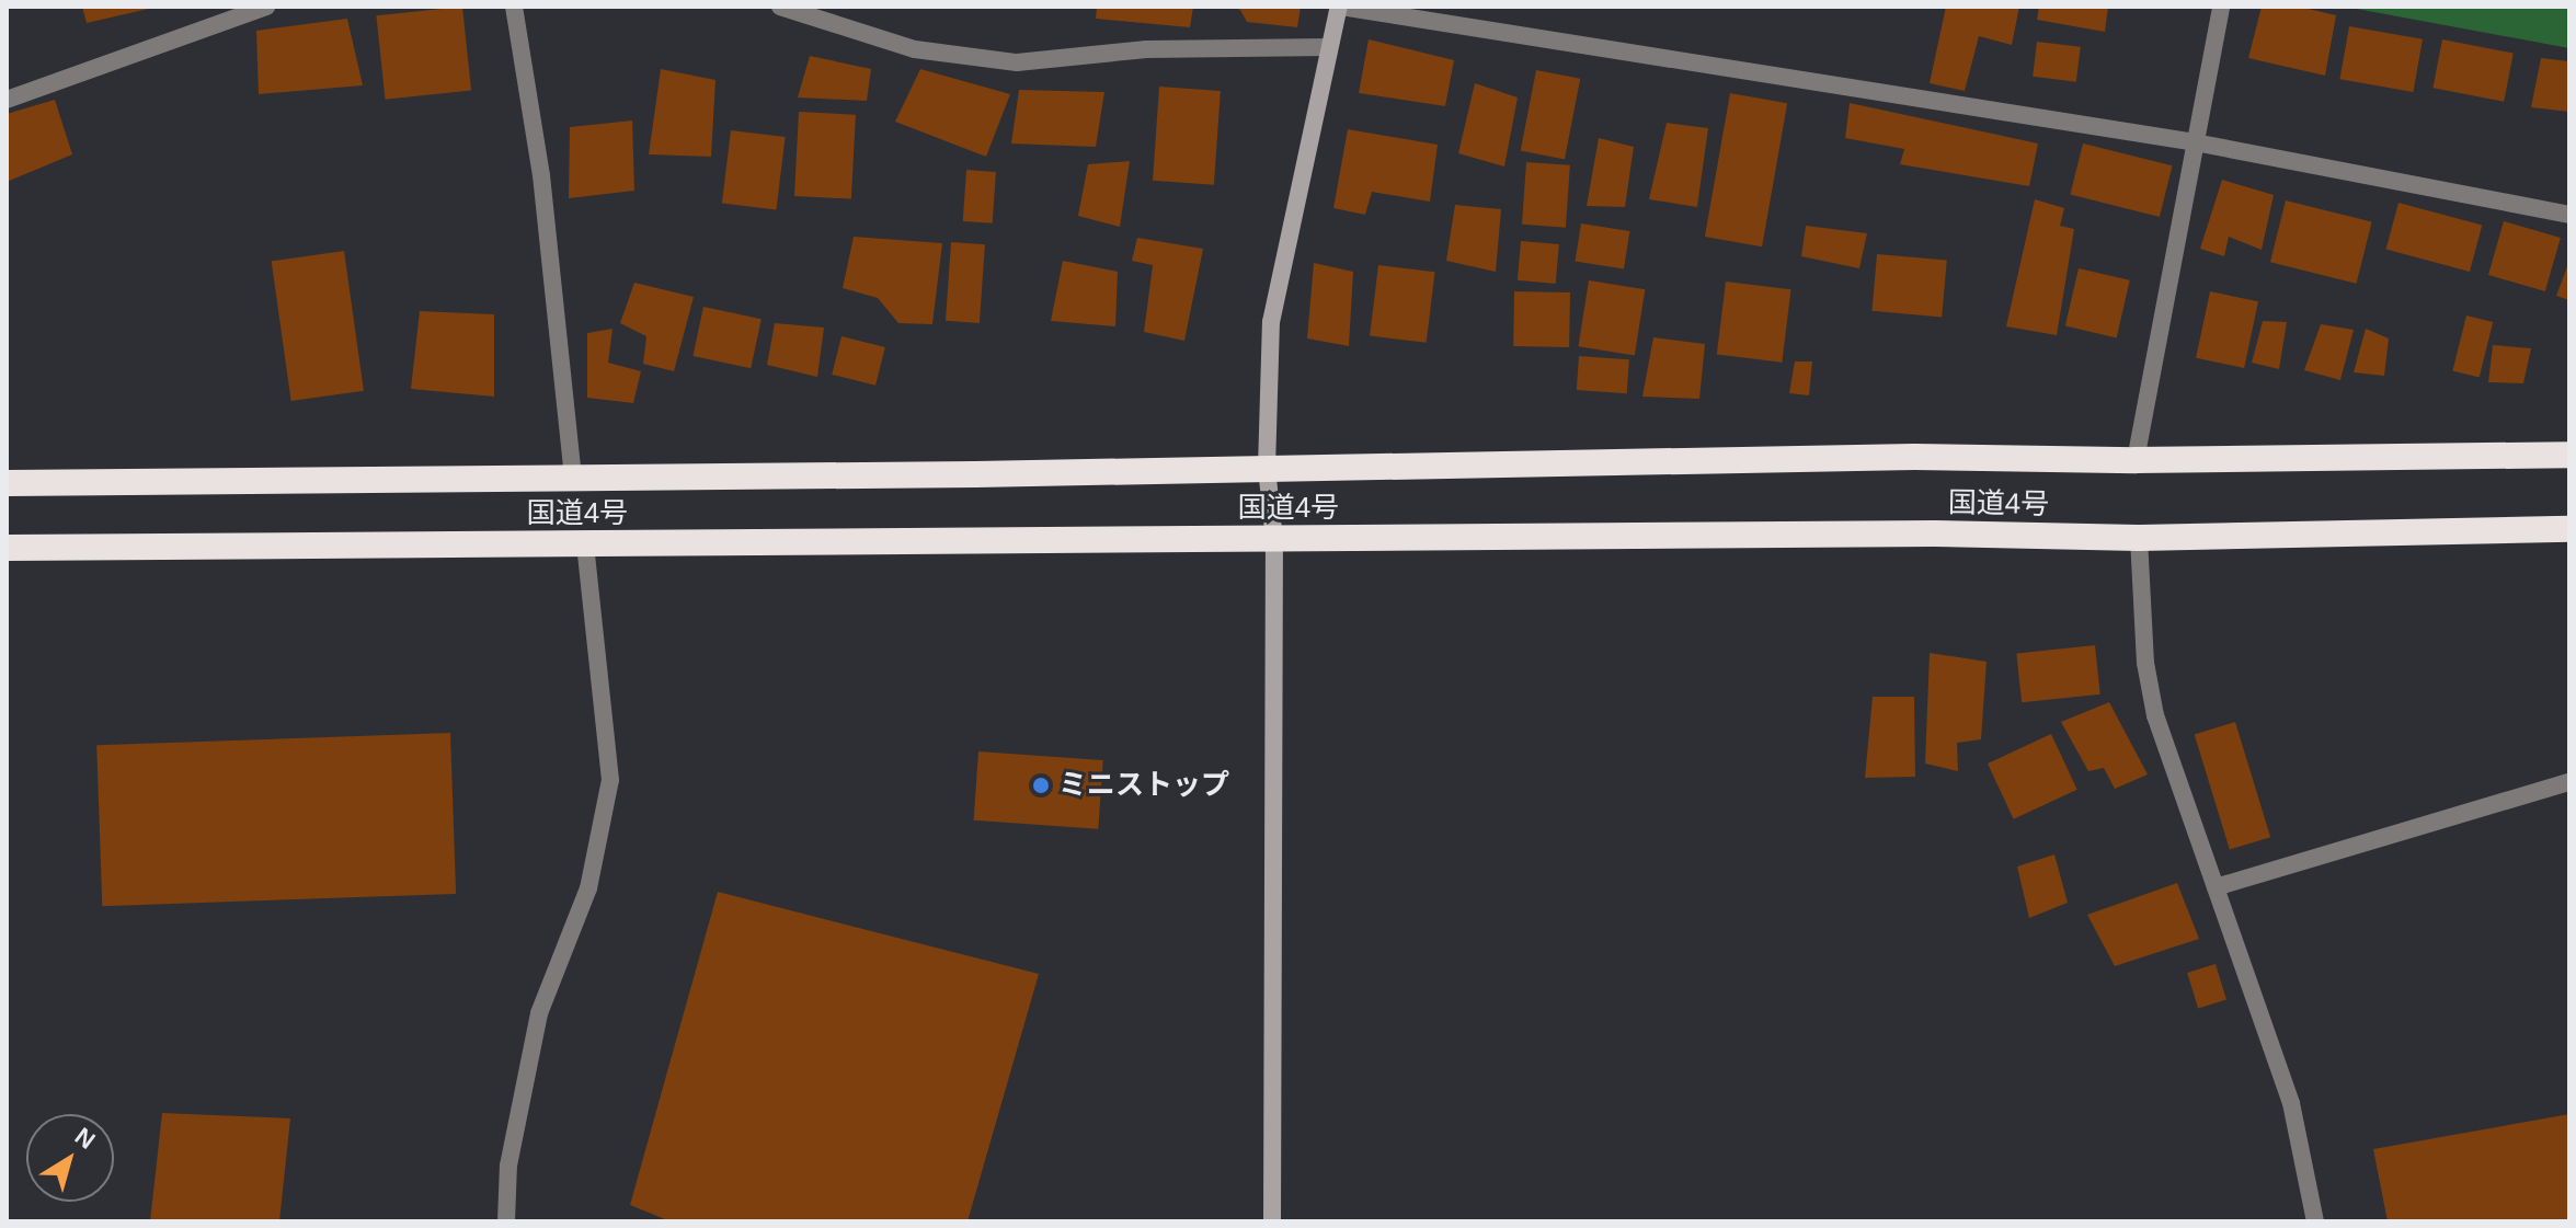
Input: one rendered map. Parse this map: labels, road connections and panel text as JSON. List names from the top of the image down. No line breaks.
{"streets":{"highway":["国道4号"]},"places":["ミニストップ"],"north":"top right"}
